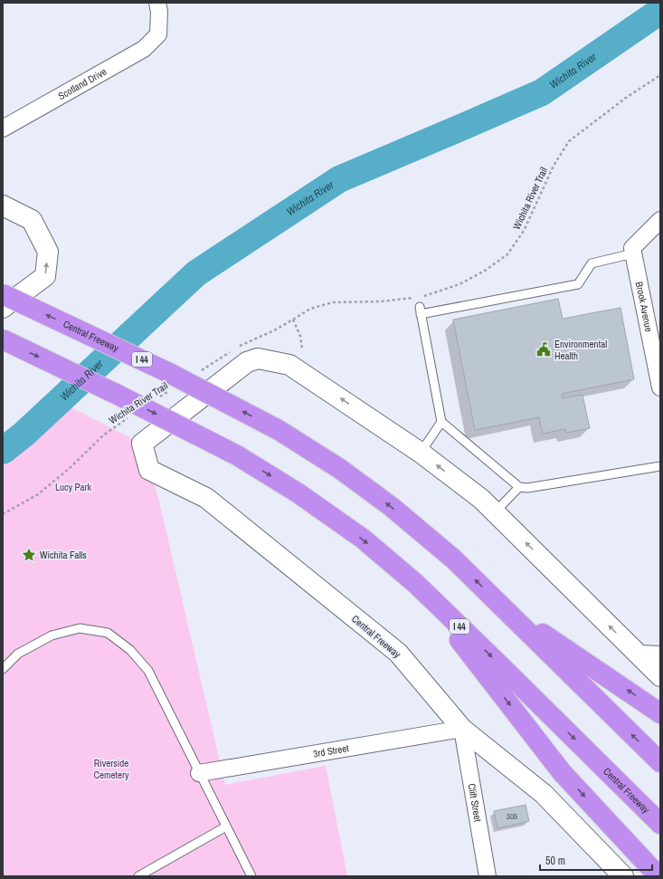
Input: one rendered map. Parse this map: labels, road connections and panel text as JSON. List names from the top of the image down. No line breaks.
{"streets":{"highway":["Central Freeway","I 44"],"street":["Scotland Drive","Brook Avenue","3rd Street","Clift Street"],"path":["Wichita River Trail"]},"crossings":[["Central Freeway","3rd Street"],["Central Freeway","Clift Street"],["3rd Street","Clift Street"]],"water":["Wichita River"],"parks":["Lucy Park","Riverside Cemetery"],"places":{"public building":["Environmental Health"],"place":["Wichita Falls"]},"house_numbers":["305"],"scale_bar":"50 m"}
